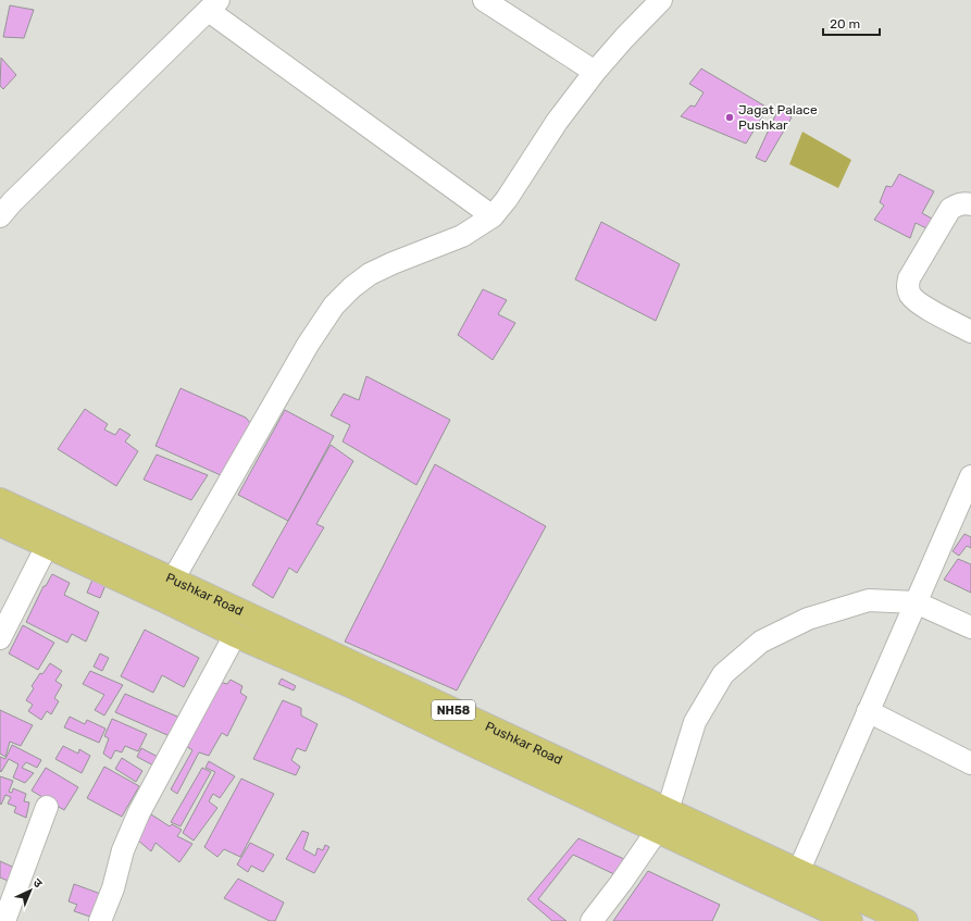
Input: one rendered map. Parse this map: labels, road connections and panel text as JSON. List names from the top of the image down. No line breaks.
{"streets":{"highway":["Pushkar Road","NH58"]},"places":["Jagat Palace Pushkar"],"scale_bar":"20 m","north":"top right"}
